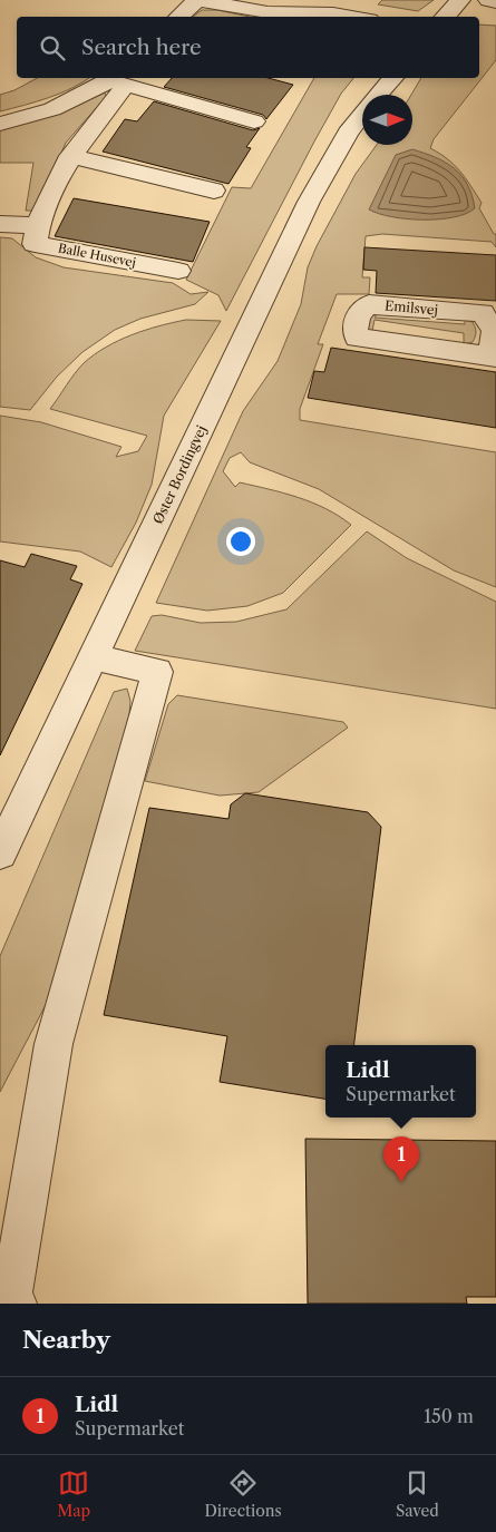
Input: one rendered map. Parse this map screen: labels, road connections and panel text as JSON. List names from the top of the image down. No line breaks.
{"streets":{"street":["Balle Husevej","Emilsvej","Øster Bordingvej"]},"north":"right","page":{"search":"Search here","popup":["Lidl","Supermarket"],"pins":"1","heading":"Nearby","list":[{"mark":"1","name":"Lidl","note":"Supermarket","value":"150 m"}],"nav":["Map","Directions","Saved"]}}
